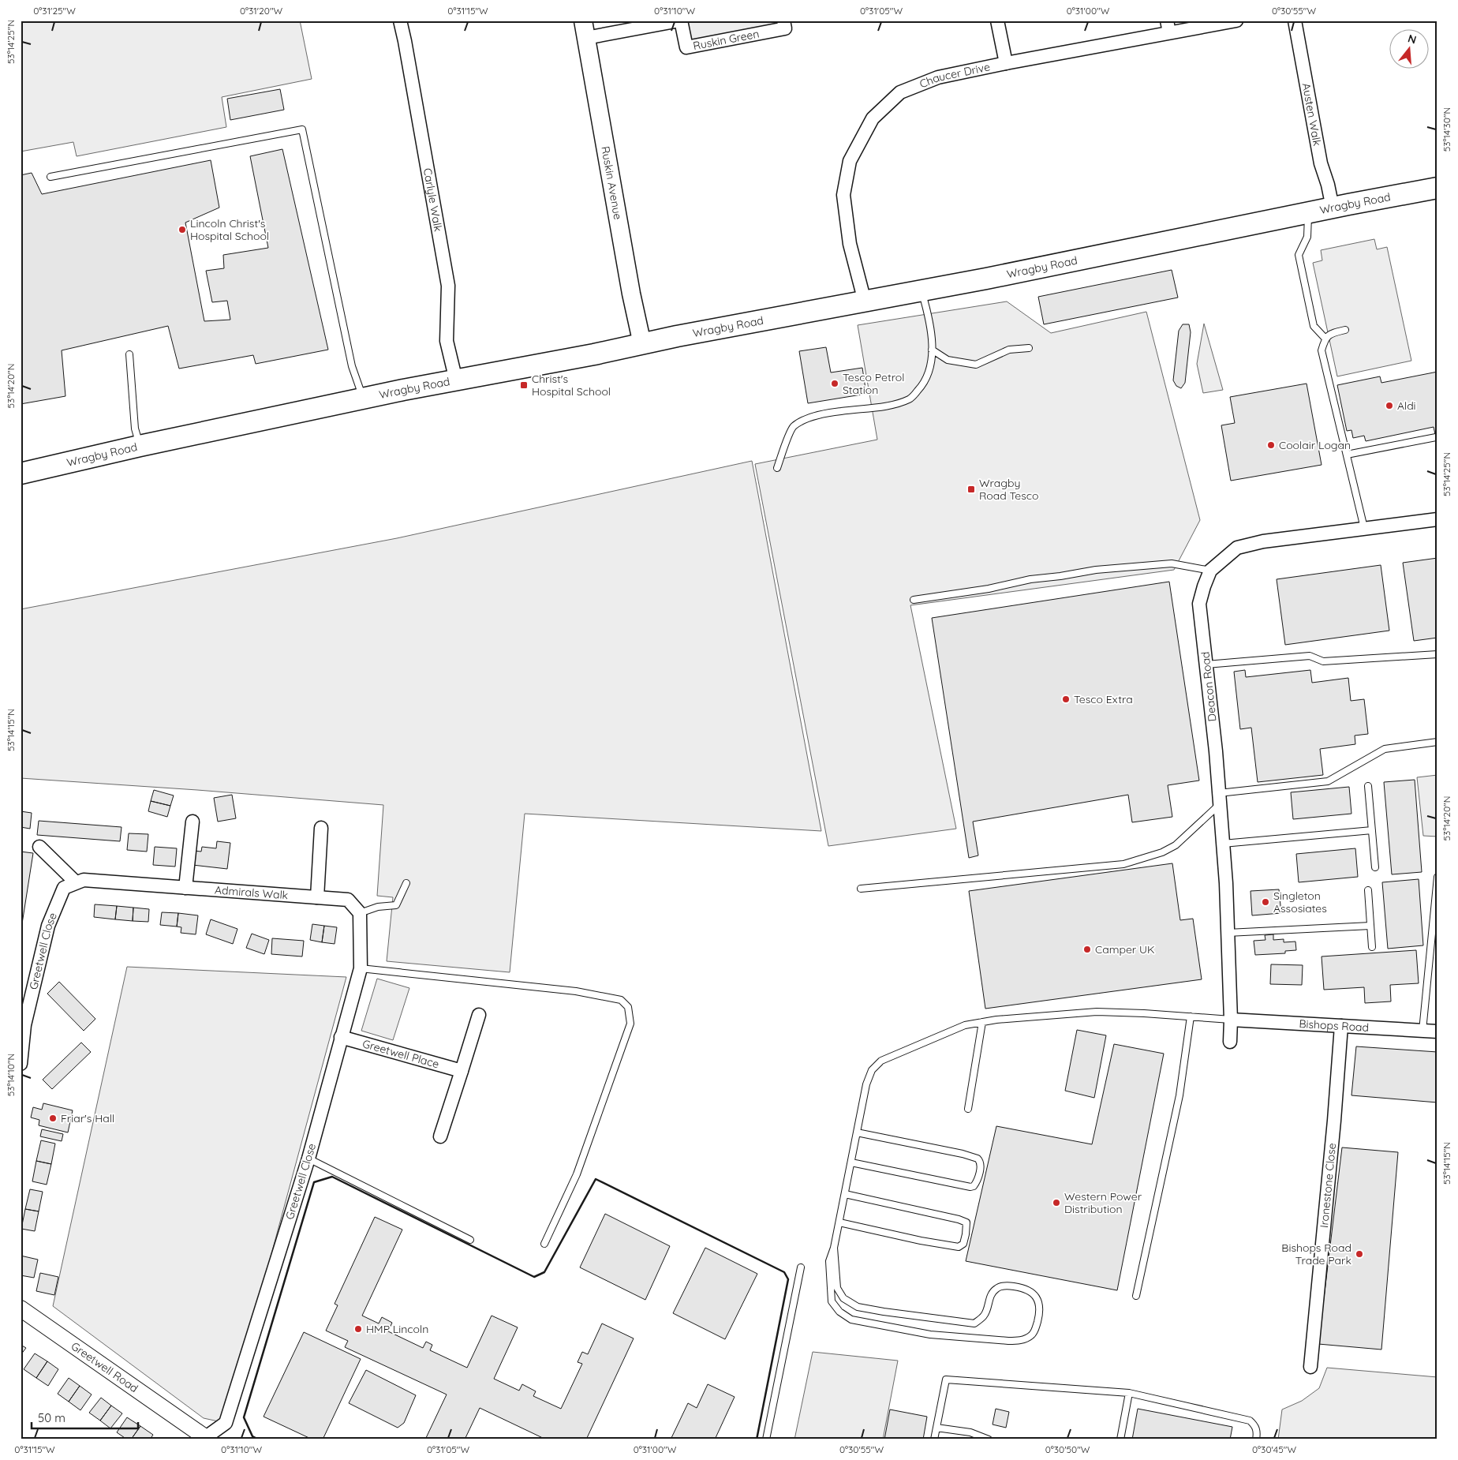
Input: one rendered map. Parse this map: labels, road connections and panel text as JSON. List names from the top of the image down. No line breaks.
{"streets":{"main road":["Ruskin Avenue","Wragby Road"],"street":["Ruskin Green","Chaucer Drive","Austen Walk","Carlyle Walk","Deacon Road","Admirals Walk","Greetwell Close","Bishops Road","Greetwell Place","Ironestone Close","Greetwell Road"]},"crossings":[["Ruskin Green","Ruskin Avenue"],["Chaucer Drive","Wragby Road"],["Austen Walk","Wragby Road"],["Ruskin Avenue","Wragby Road"],["Carlyle Walk","Wragby Road"],["Deacon Road","Bishops Road"],["Admirals Walk","Greetwell Close"],["Greetwell Close","Greetwell Place"],["Greetwell Close","Greetwell Road"],["Bishops Road","Ironestone Close"]],"places":{"other":["Lincoln Christ's Hospital School","Tesco Petrol Station","Aldi","Coolair Logan","Tesco Extra","Singleton Assosiates","Camper UK","Friar's Hall","Western Power Distribution","Bishops Road Trade Park","HMP Lincoln"],"transit":["Christ's Hospital School","Wragby Road Tesco"]},"scale_bar":"50 m","north":"top","coordinates":["0°31'25\"W","0°31'20\"W","0°31'15\"W","0°31'10\"W","0°31'05\"W","0°31'00\"W","0°30'55\"W","53°14'25\"N","53°14'30\"N","53°14'20\"N","53°14'15\"N","53°14'10\"N","0°30'50\"W","0°30'45\"W"]}
